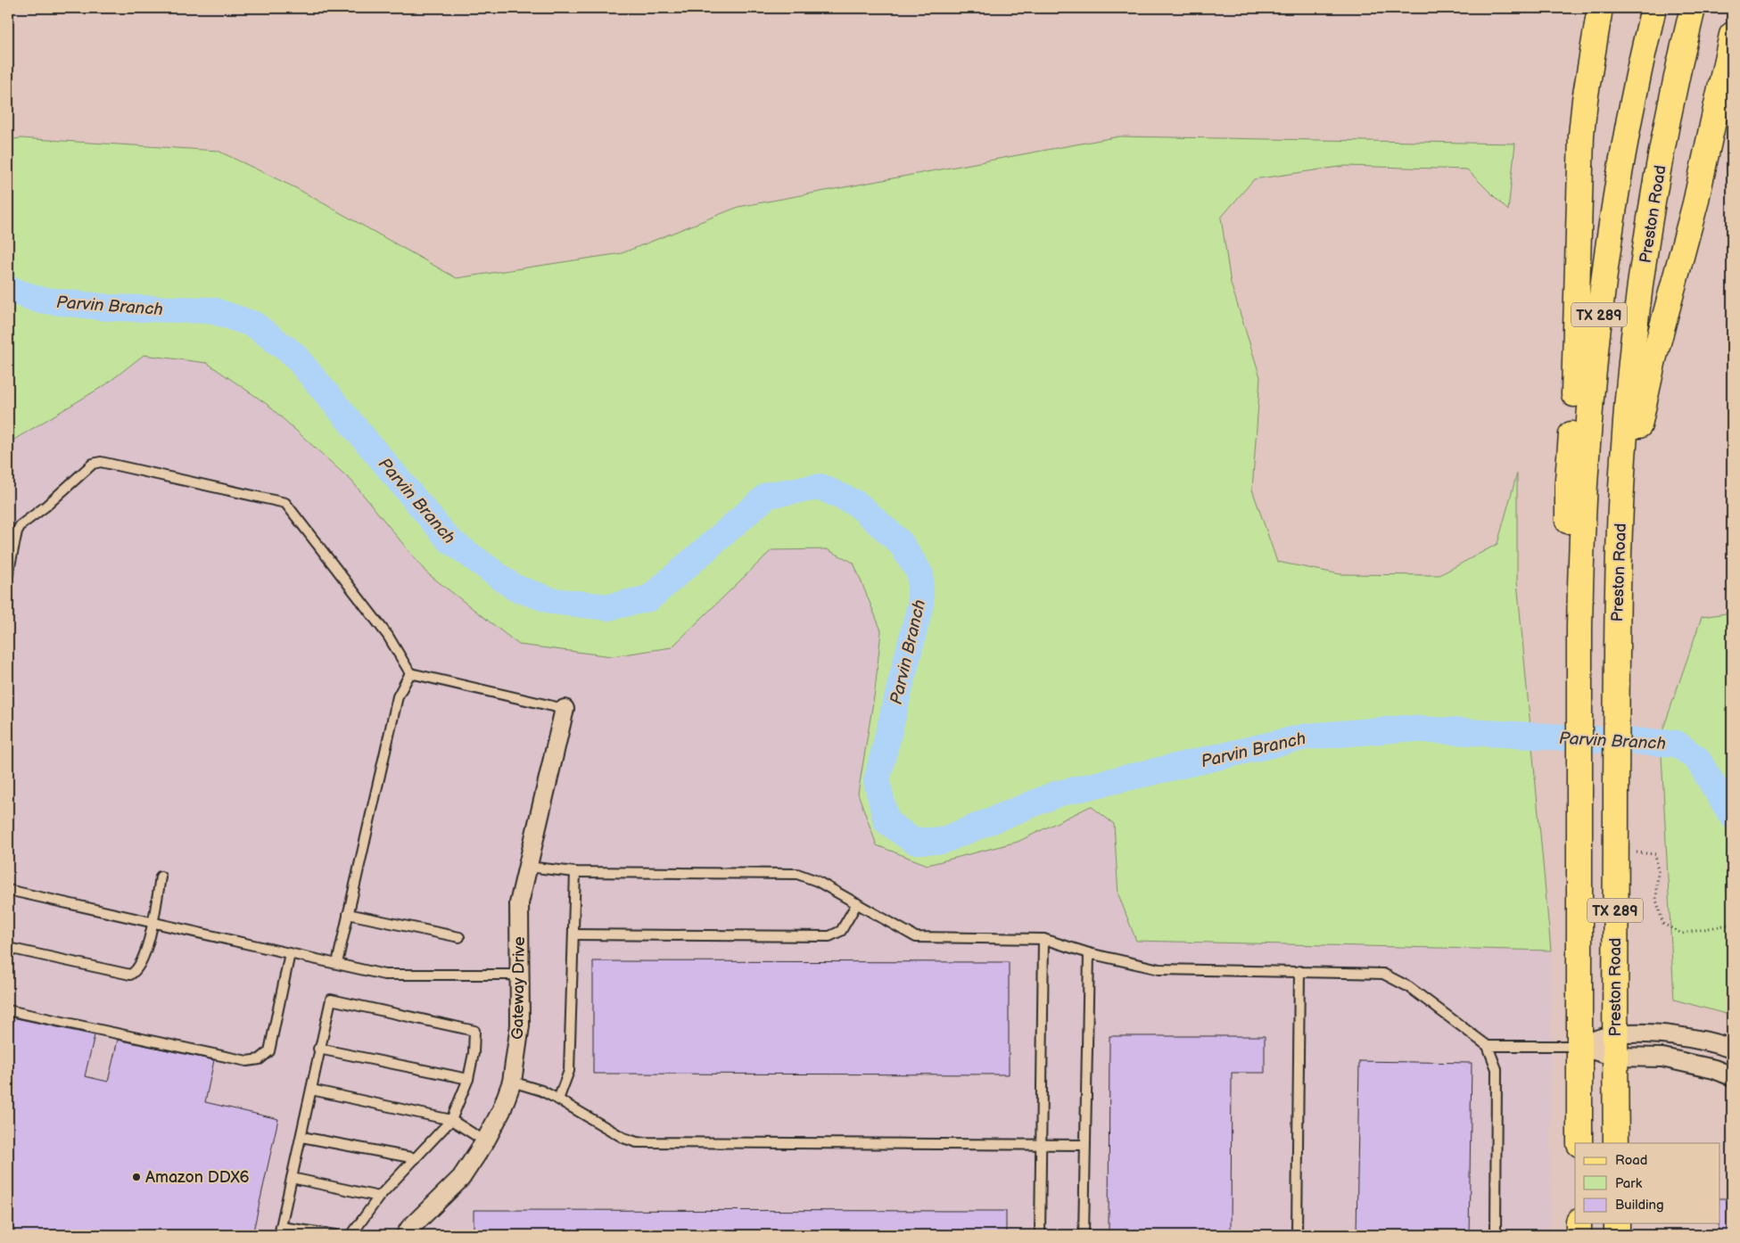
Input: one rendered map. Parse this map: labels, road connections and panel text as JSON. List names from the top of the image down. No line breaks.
{"streets":{"main road":["Preston Road","TX 289"],"street":["Gateway Drive"]},"water":["Parvin Branch"],"places":["Amazon DDX6"],"legend":["Road","Park","Building"]}
